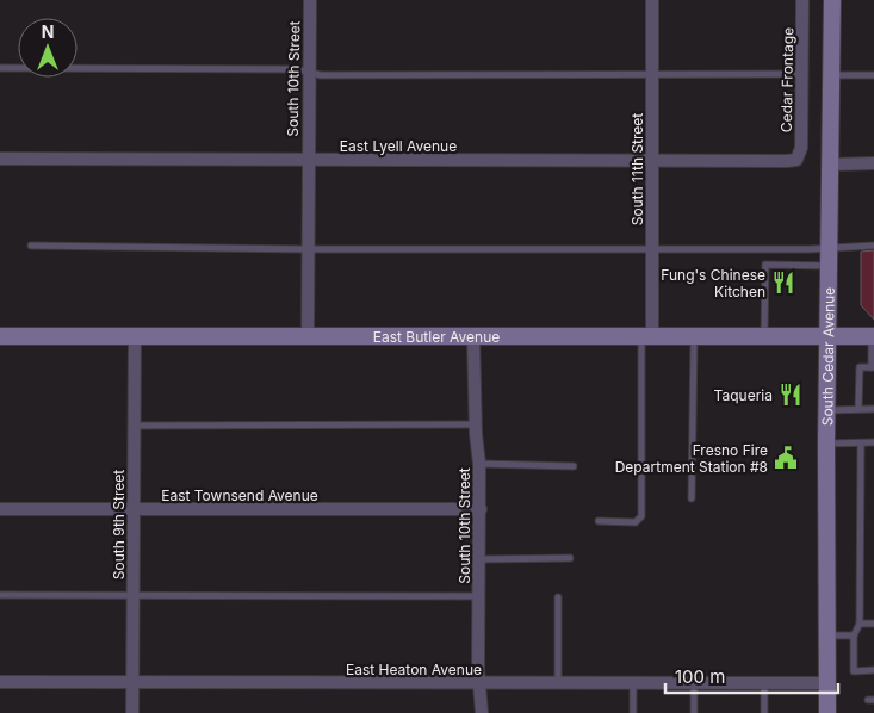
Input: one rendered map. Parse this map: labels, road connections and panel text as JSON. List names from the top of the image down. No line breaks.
{"streets":{"street":["South 10th Street","Cedar Frontage","East Lyell Avenue","South 11th Street","East Butler Avenue","South Cedar Avenue","East Townsend Avenue","South 9th Street","East Heaton Avenue"]},"crossings":[["South 10th Street","East Lyell Avenue"],["South 10th Street","East Butler Avenue"],["South 10th Street","East Townsend Avenue"],["South 10th Street","East Heaton Avenue"],["Cedar Frontage","East Lyell Avenue"],["East Lyell Avenue","South 11th Street"],["South 11th Street","East Butler Avenue"],["East Butler Avenue","South Cedar Avenue"],["East Butler Avenue","South 9th Street"],["South Cedar Avenue","East Heaton Avenue"],["East Townsend Avenue","South 9th Street"],["South 9th Street","East Heaton Avenue"]],"places":{"restaurant":["Fung's Chinese Kitchen","Taqueria"],"public building":["Fresno Fire Department Station #8"]},"scale_bar":"100 m","north":"top"}
